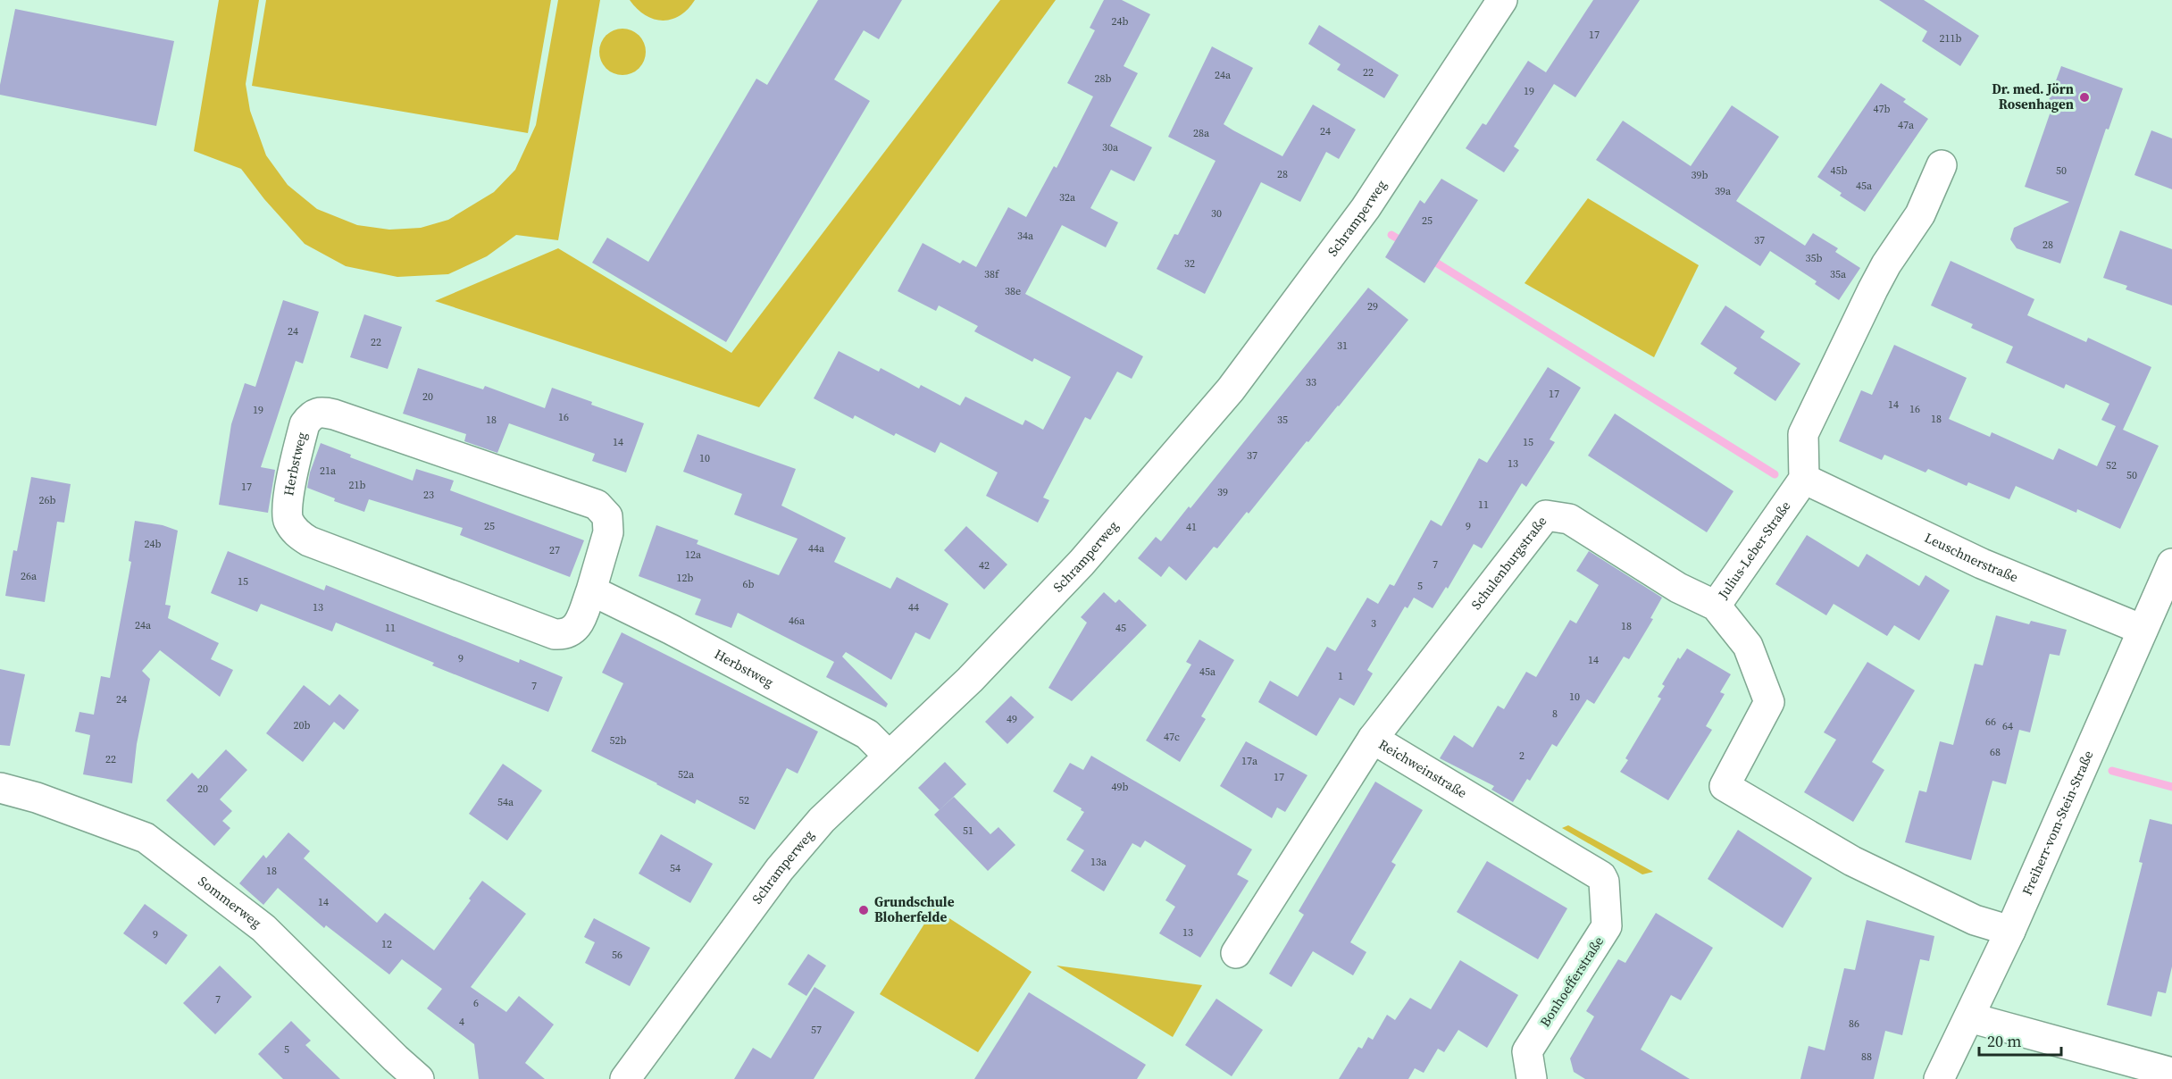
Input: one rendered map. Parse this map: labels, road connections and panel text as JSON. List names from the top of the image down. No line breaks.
{"streets":{"street":["Schramperweg","Herbstweg","Julius-Leber-Straße","Leuschnerstraße","Schulenburgstraße","Reichweinstraße","Freiherr-vom-Stein-Straße","Sommerweg","Bonhoefferstraße"]},"crossings":[["Schramperweg","Herbstweg"],["Julius-Leber-Straße","Leuschnerstraße"],["Julius-Leber-Straße","Schulenburgstraße"],["Julius-Leber-Straße","Freiherr-vom-Stein-Straße"],["Leuschnerstraße","Freiherr-vom-Stein-Straße"],["Schulenburgstraße","Reichweinstraße"],["Reichweinstraße","Bonhoefferstraße"]],"places":["Dr. med. Jörn Rosenhagen","Grundschule Bloherfelde"],"house_numbers":["24b","17","211b","22","24a","28b","19","47b","47a","24","28a","30a","45b","50","28","39b","45a","39a","32a","30","25","34a","37","28","35b","32","38f","35a","38e","29","24","22","31","33","17","20","14","16","19","16","18","18","35","14","15","37","10","13","52","21a","50","21b","17","39","23","26b","11","25","9","41","24b","44a","27","12a","7","42","26a","12b","15","6b","5","13","44","46a","3","24a","18","11","45","9","14","45a","1","7","10","24","8","49","66","20b","64","47c","52b","68","2","22","17a","52a","17","49b","20","52","54a","51","13a","54","18","14","13","9","12","56","7","6","4","86","57","5","88"],"scale_bar":"20 m"}
